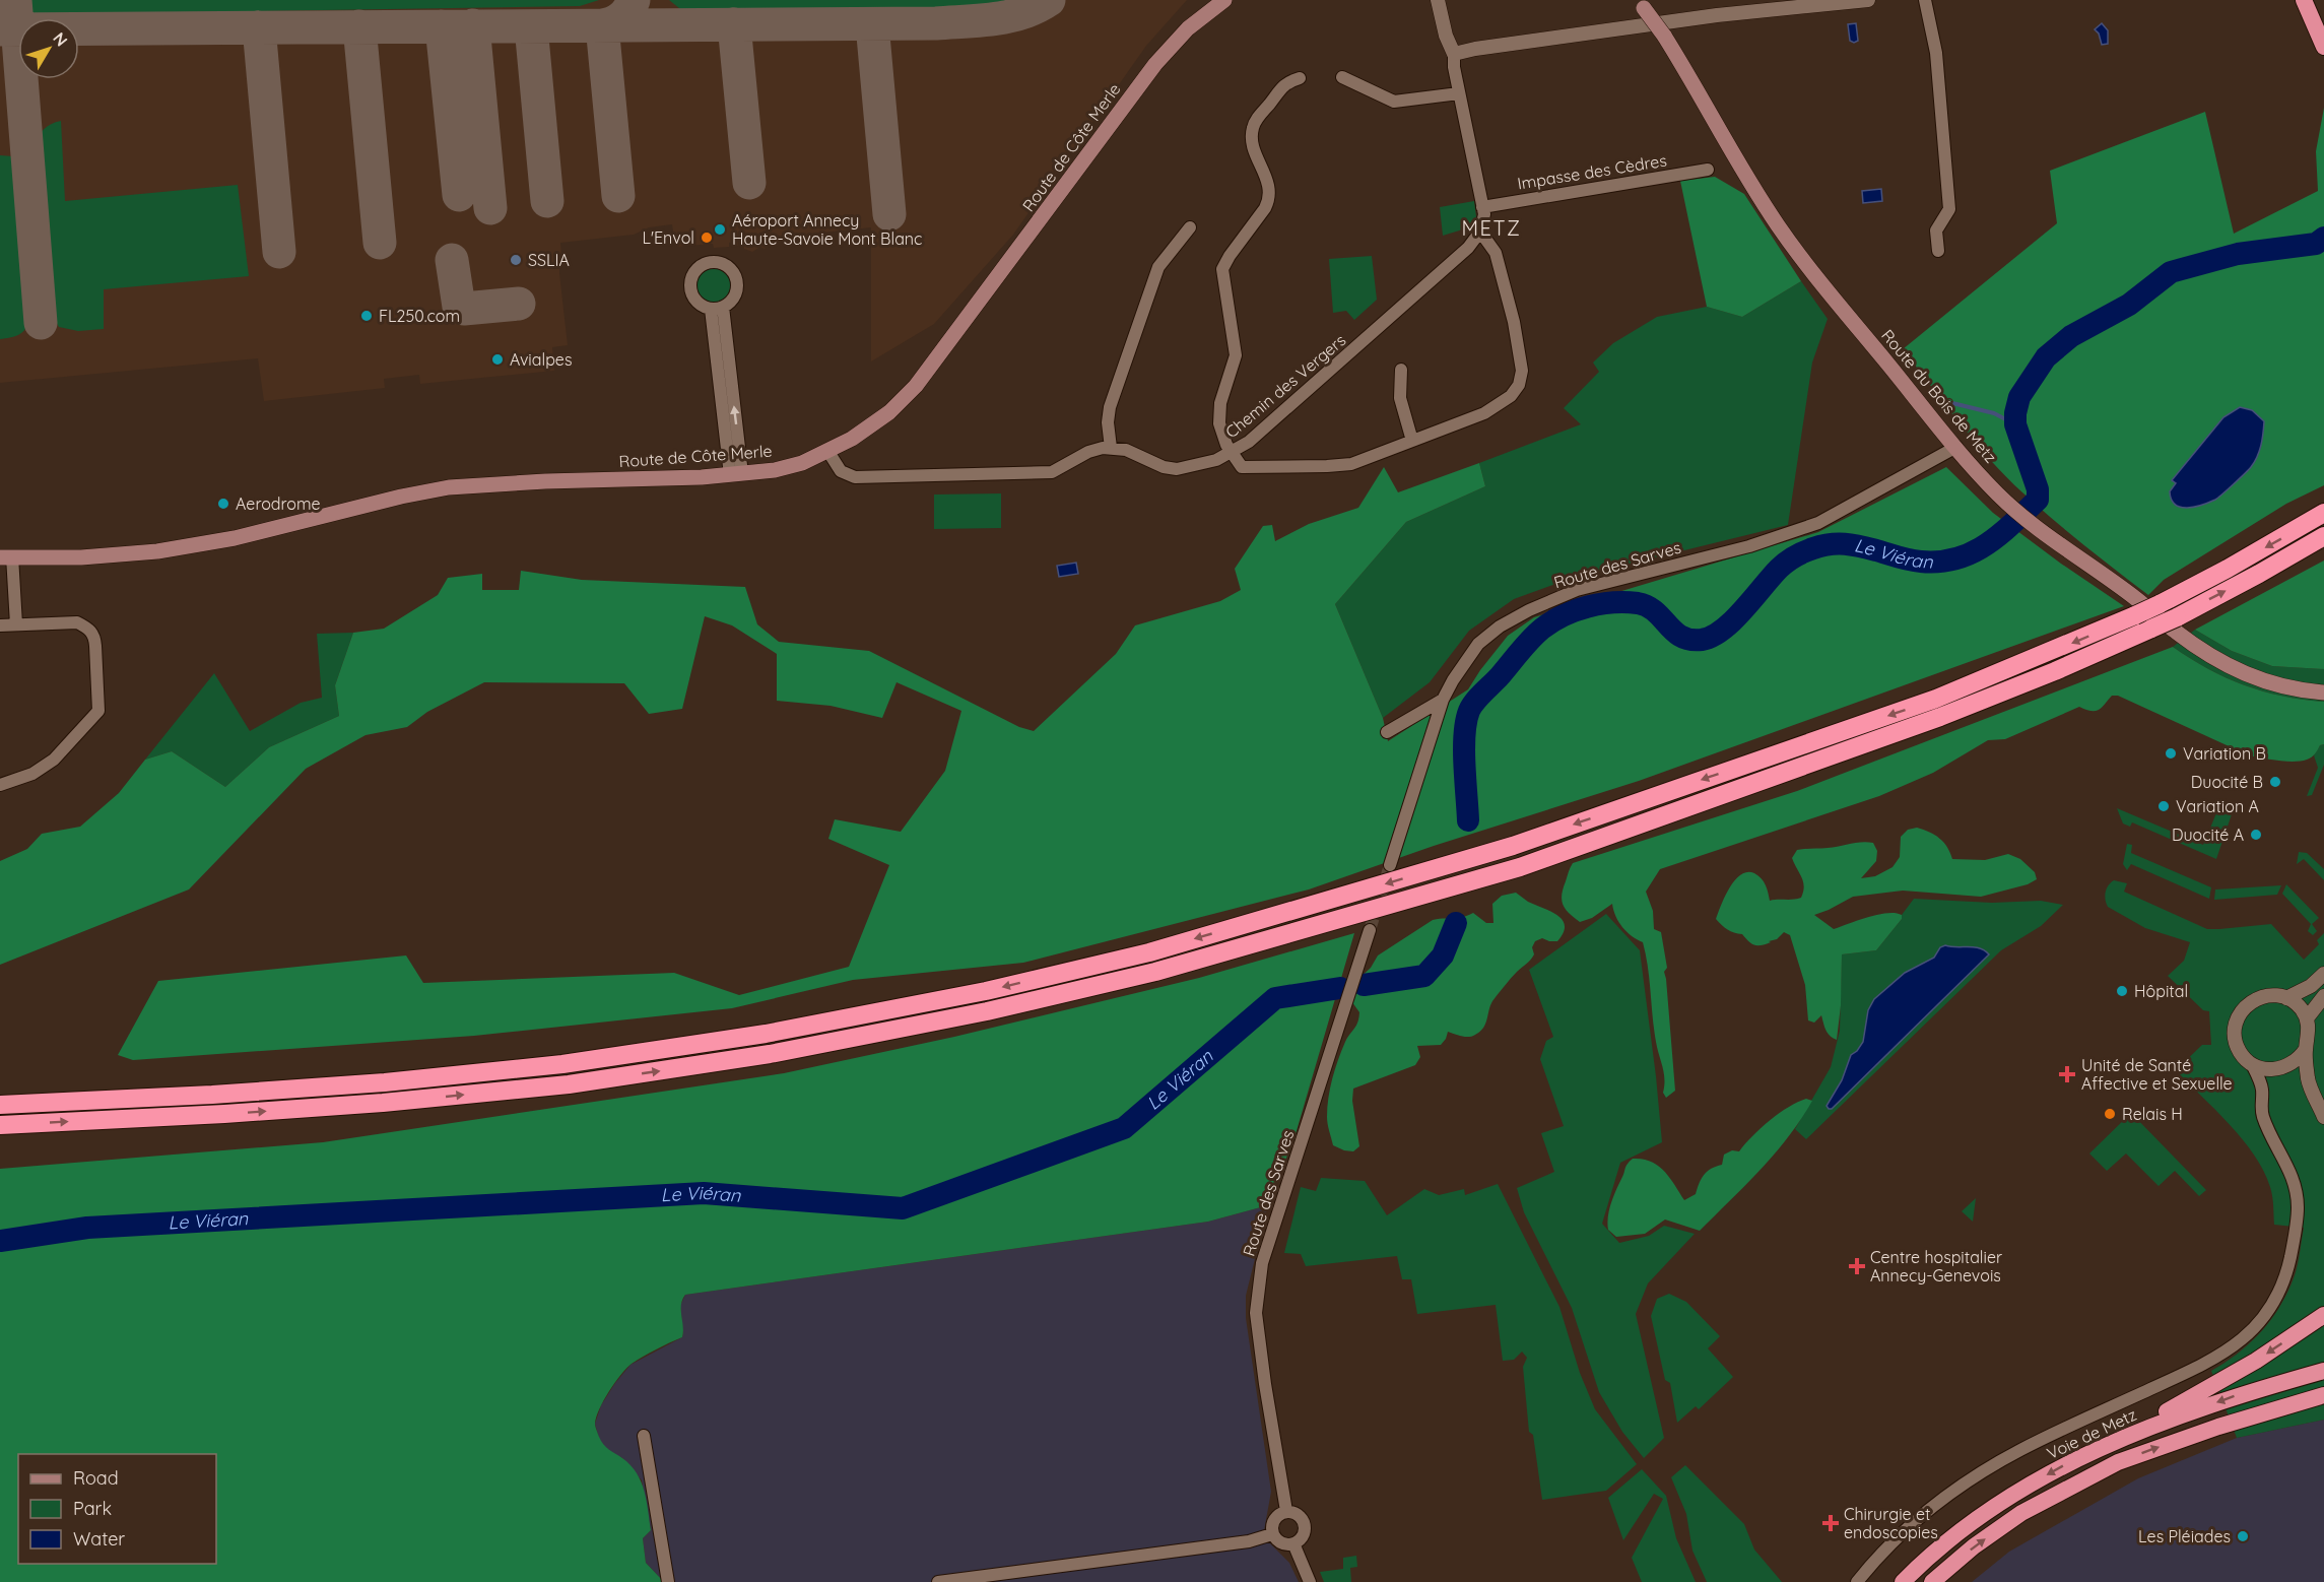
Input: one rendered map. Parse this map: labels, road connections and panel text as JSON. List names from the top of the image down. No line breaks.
{"streets":{"highway":["Voie de Metz"],"main road":["Route de Côte Merle","Route du Bois de Metz"],"street":["Impasse des Cèdres","Chemin des Vergers","Route des Sarves"]},"crossings":[["Route du Bois de Metz","Route des Sarves"]],"districts":["METZ"],"water":["Le Viéran"],"places":{"other":["Aéroport Annecy Haute-Savoie Mont Blanc","L'Envol","SSLIA","FL250.com","Avialpes","Aerodrome","Variation B","Duocité B","Variation A","Duocité A","Hôpital","Relais H","Les Pléiades"],"health":["Unité de Santé Affective et Sexuelle","Centre hospitalier Annecy-Genevois","Chirurgie et endoscopies"]},"legend":["Road","Park","Water"],"north":"top right"}
